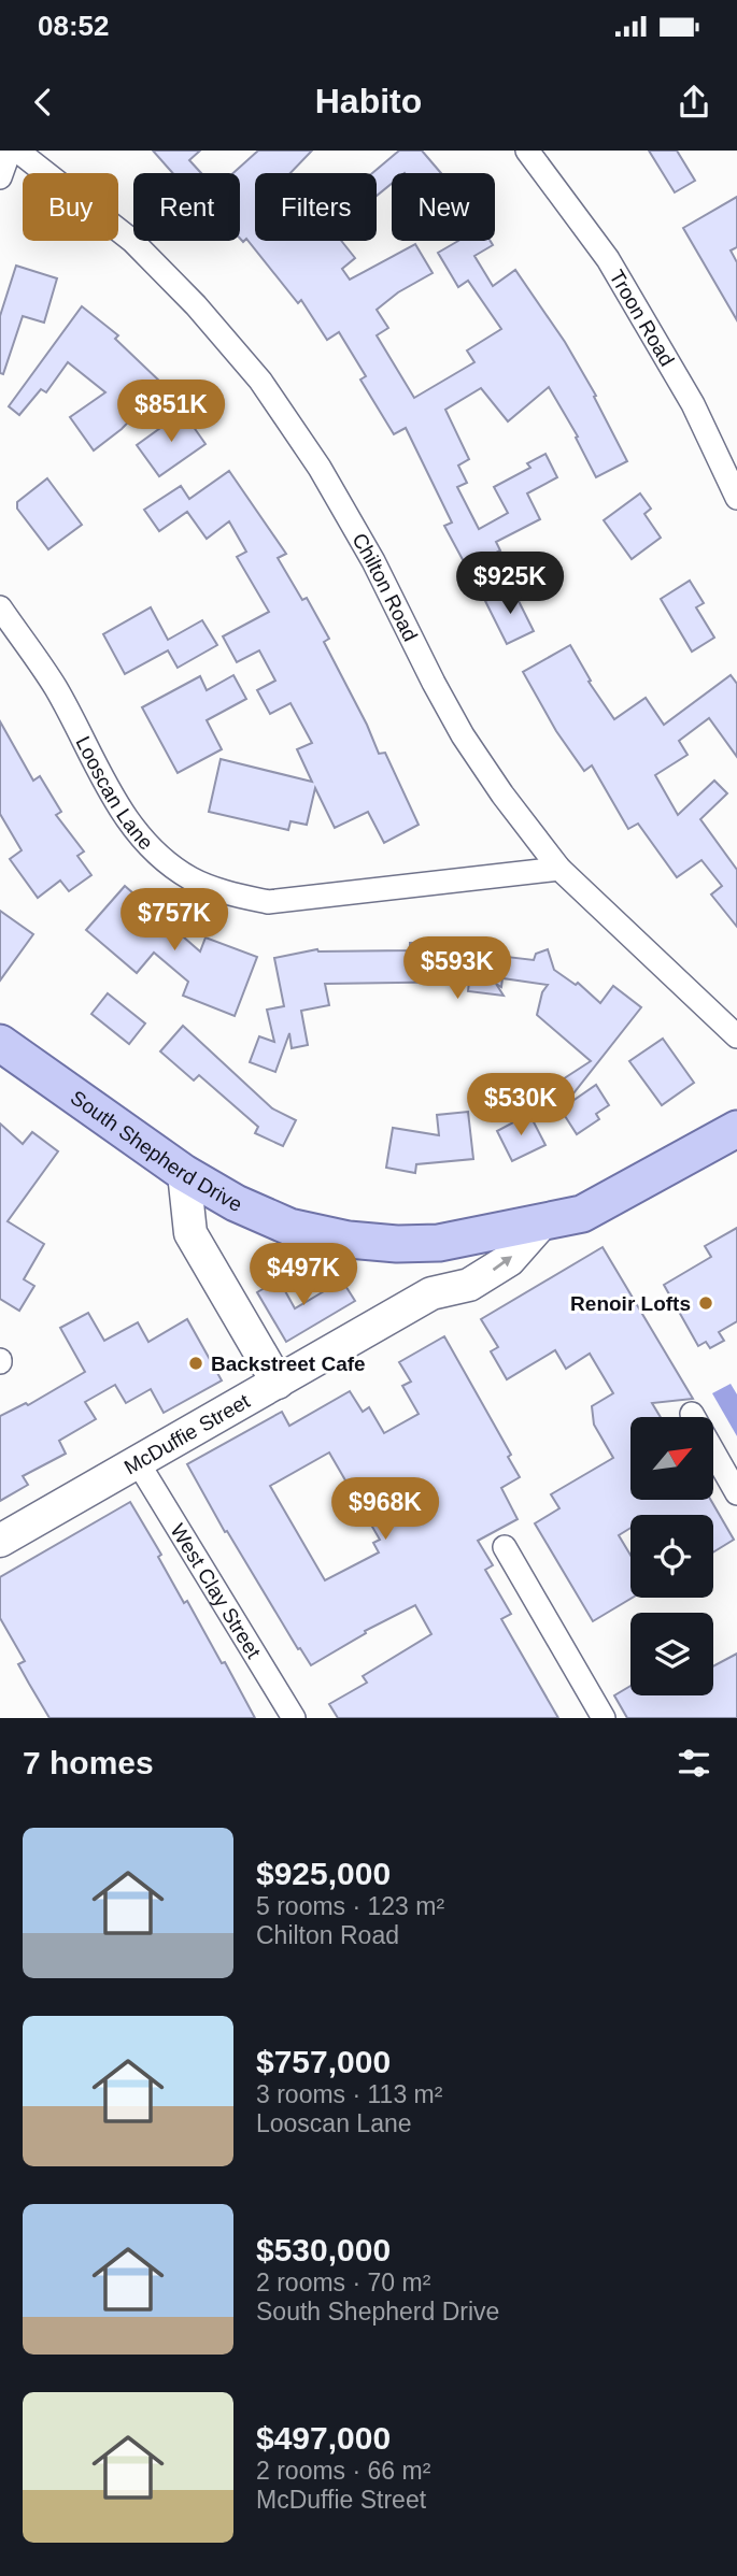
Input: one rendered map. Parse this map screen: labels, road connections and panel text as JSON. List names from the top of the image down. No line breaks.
{"streets":{"main road":["South Shepherd Drive"],"street":["Troon Road","Chilton Road","Looscan Lane","McDuffie Street","West Clay Street"]},"crossings":[["Chilton Road","Looscan Lane"],["South Shepherd Drive","McDuffie Street"],["McDuffie Street","West Clay Street"]],"one_way":["McDuffie Street"],"places":["Renoir Lofts","Backstreet Cafe"],"north":"top right","page":{"status":"08:52","header":"Habito","chip":["Buy","Rent","Filters","New"],"price":["$851K","$925K","$757K","$593K","$530K","$497K","$968K"],"heading":"7 homes","list":[{"name":"$925,000","note":"5 rooms · 123 m² · Chilton Road"},{"name":"$757,000","note":"3 rooms · 113 m² · Looscan Lane"},{"name":"$530,000","note":"2 rooms · 70 m² · South Shepherd Drive"},{"name":"$497,000","note":"2 rooms · 66 m² · McDuffie Street"}]}}
